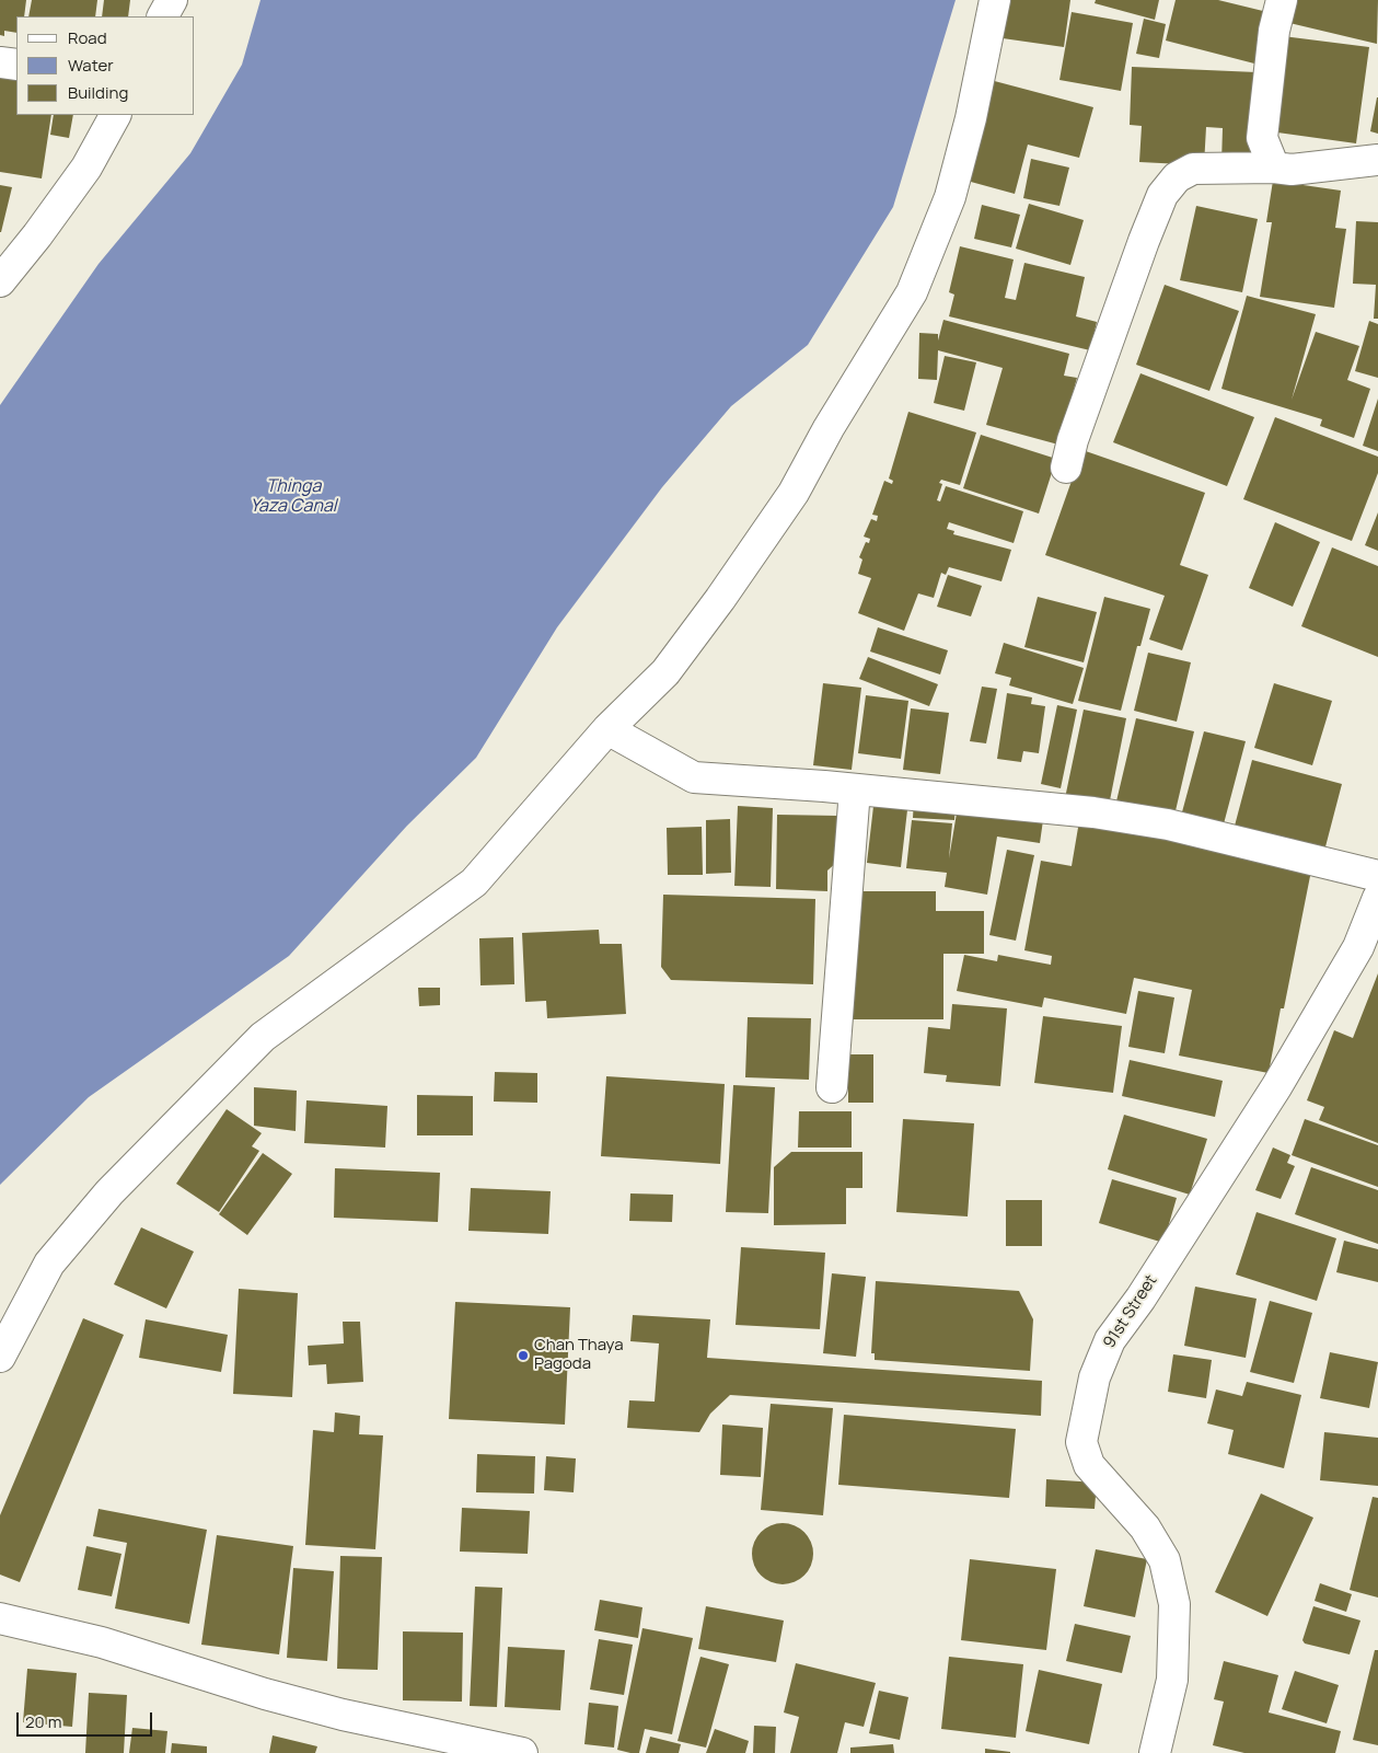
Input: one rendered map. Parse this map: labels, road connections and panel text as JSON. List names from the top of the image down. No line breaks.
{"streets":{"street":["91st Street"]},"water":["Thinga Yaza Canal"],"places":["Chan Thaya Pagoda"],"legend":["Road","Water","Building"],"scale_bar":"20 m"}
